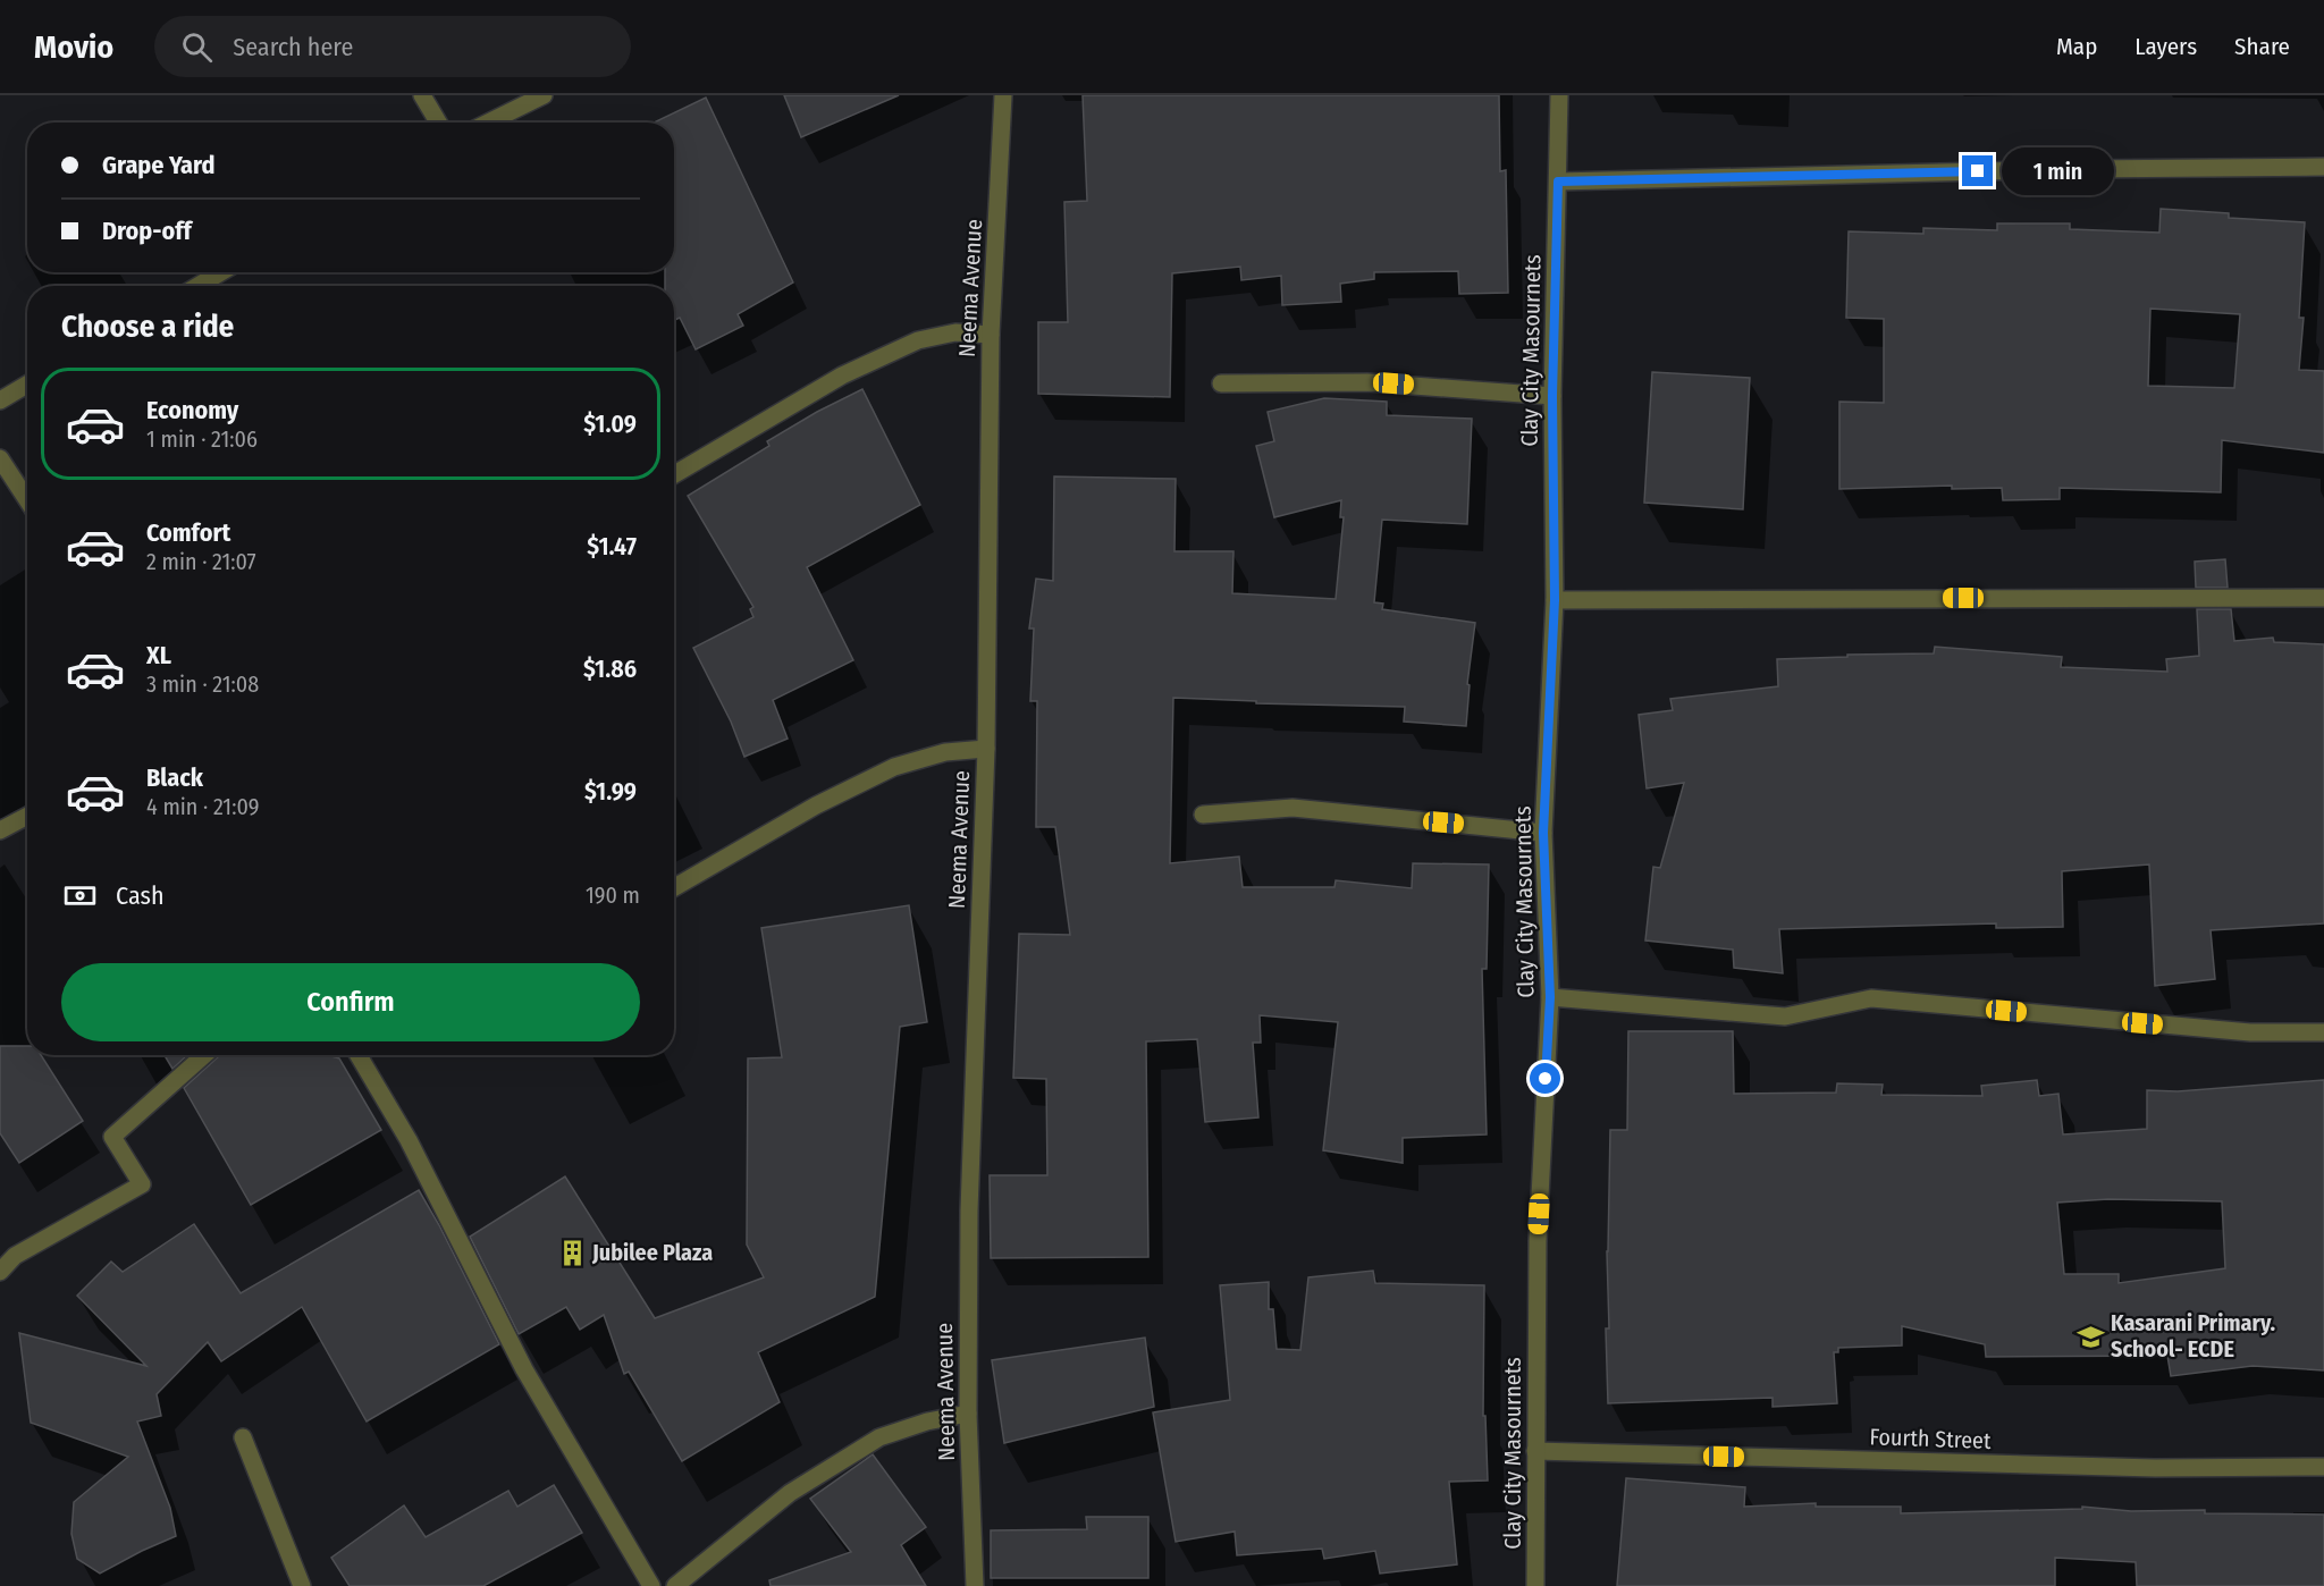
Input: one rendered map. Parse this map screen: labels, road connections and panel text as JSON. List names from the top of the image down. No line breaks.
{"streets":{"street":["Neema Avenue","Clay City Masournets","Fourth Street"]},"crossings":[["Clay City Masournets","Fourth Street"]],"places":{"building":["Jubilee Plaza"],"school or university":["Kasarani Primary. School- ECDE"]},"page":{"header":"Movio","search":"Search here","nav":["Map","Layers","Share"],"banner":["Grape Yard","Drop-off"],"bubble":"1 min","heading":"Choose a ride","list":[{"name":"Economy","note":"1 min · 21:06","value":"$1.09"},{"name":"Comfort","note":"2 min · 21:07","value":"$1.47"},{"name":"XL","note":"3 min · 21:08","value":"$1.86"},{"name":"Black","note":"4 min · 21:09","value":"$1.99"}],"pay":["Cash","190 m"],"buttons":"Confirm"}}
